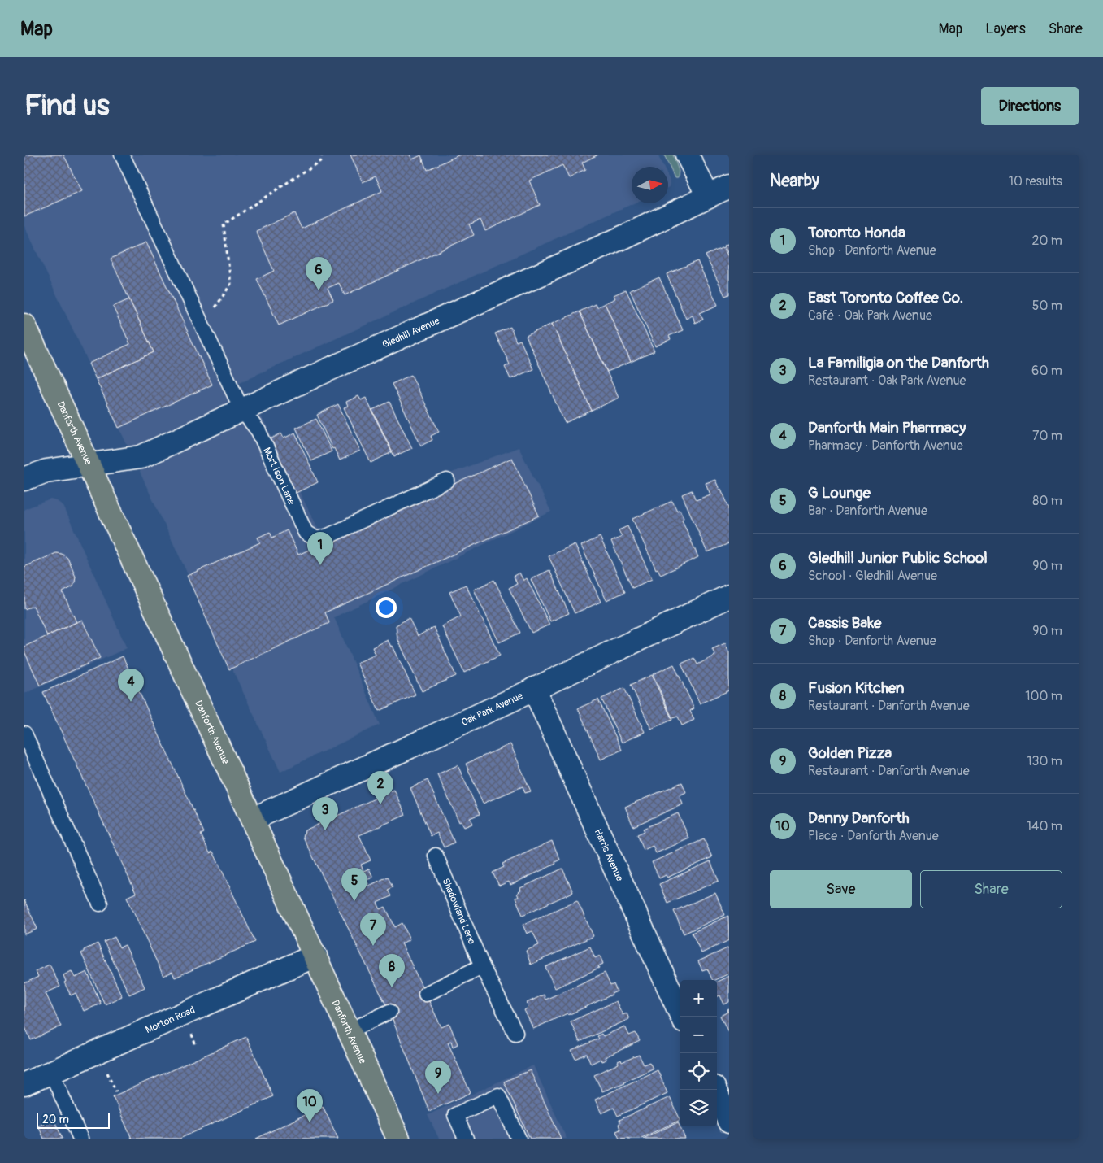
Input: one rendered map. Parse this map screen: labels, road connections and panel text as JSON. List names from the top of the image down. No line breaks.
{"streets":{"main road":["Danforth Avenue"],"street":["Gledhill Avenue","Oak Park Avenue","Harris Avenue","Morton Road"],"lane":["Mort Ison Lane","Shadowland Lane"]},"crossings":[["Gledhill Avenue","Danforth Avenue"],["Gledhill Avenue","Mort Ison Lane"],["Danforth Avenue","Oak Park Avenue"],["Danforth Avenue","Morton Road"],["Oak Park Avenue","Harris Avenue"]],"scale_bar":"20 m","north":"right","page":{"header":"Map","nav":["Map","Layers","Share"],"buttons":["Directions",["Save","Share"]],"title":"Find us","heading":["Nearby","10 results"],"list":[{"mark":"1","name":"Toronto Honda","note":"Shop · Danforth Avenue","value":"20 m"},{"mark":"2","name":"East Toronto Coffee Co.","note":"Café · Oak Park Avenue","value":"50 m"},{"mark":"3","name":"La Familigia on the Danforth","note":"Restaurant · Oak Park Avenue","value":"60 m"},{"mark":"4","name":"Danforth Main Pharmacy","note":"Pharmacy · Danforth Avenue","value":"70 m"},{"mark":"5","name":"G Lounge","note":"Bar · Danforth Avenue","value":"80 m"},{"mark":"6","name":"Gledhill Junior Public School","note":"School · Gledhill Avenue","value":"90 m"},{"mark":"7","name":"Cassis Bake","note":"Shop · Danforth Avenue","value":"90 m"},{"mark":"8","name":"Fusion Kitchen","note":"Restaurant · Danforth Avenue","value":"100 m"},{"mark":"9","name":"Golden Pizza","note":"Restaurant · Danforth Avenue","value":"130 m"},{"mark":"10","name":"Danny Danforth","note":"Place · Danforth Avenue","value":"140 m"}],"pins":["6","1","4","2","3","5","7","8","9","10"],"map_buttons":["+","−"],"scale":"20 m"}}
